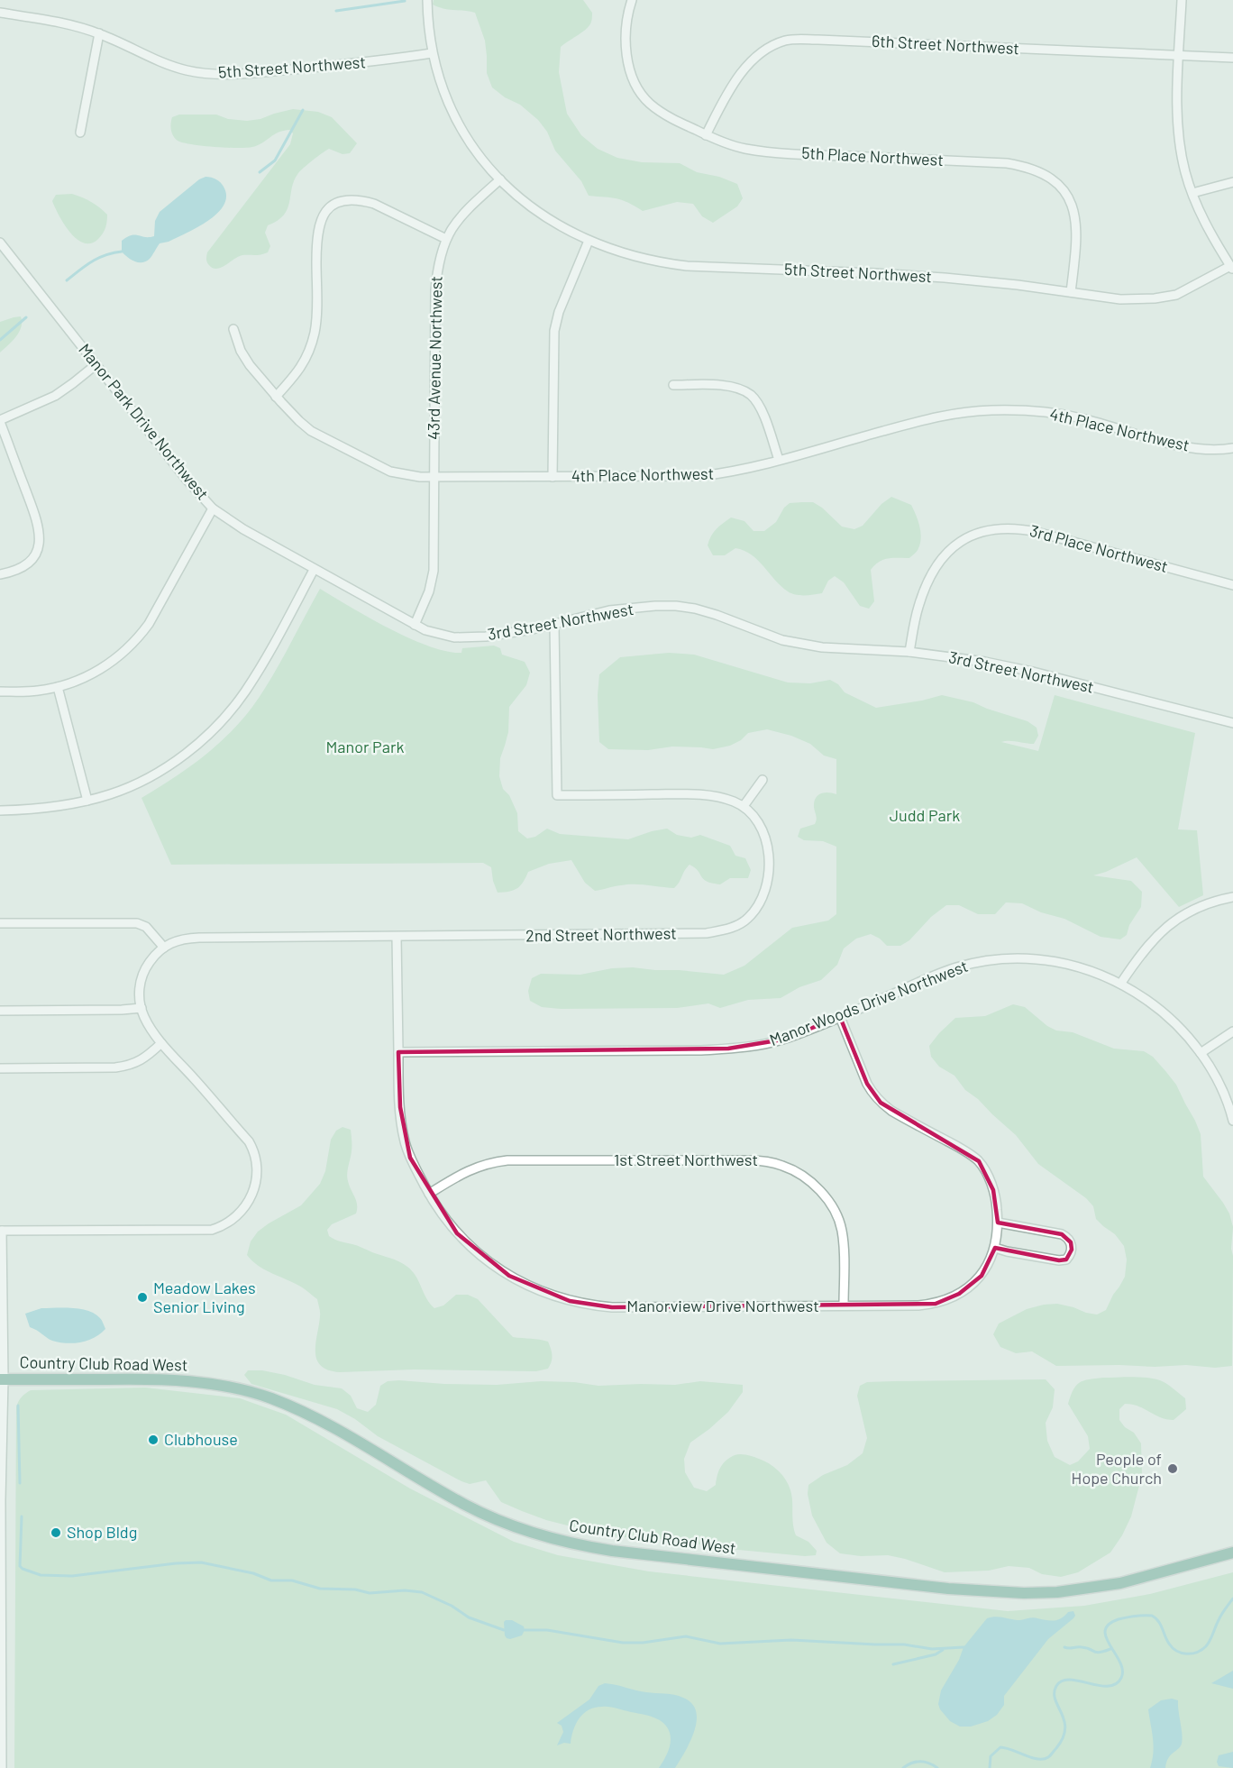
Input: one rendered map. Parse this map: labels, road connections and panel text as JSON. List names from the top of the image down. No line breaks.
{"streets":{"main road":["Country Club Road West"],"street":["6th Street Northwest","5th Street Northwest","5th Place Northwest","43rd Avenue Northwest","Manor Park Drive Northwest","4th Place Northwest","3rd Place Northwest","3rd Street Northwest","2nd Street Northwest","Manor Woods Drive Northwest","1st Street Northwest","Manorview Drive Northwest"]},"crossings":[["6th Street Northwest","5th Place Northwest"],["5th Street Northwest","5th Place Northwest"],["5th Street Northwest","43rd Avenue Northwest"],["43rd Avenue Northwest","4th Place Northwest"],["43rd Avenue Northwest","3rd Street Northwest"],["Manor Park Drive Northwest","3rd Street Northwest"],["3rd Place Northwest","3rd Street Northwest"],["2nd Street Northwest","Manorview Drive Northwest"],["Manor Woods Drive Northwest","Manorview Drive Northwest"],["1st Street Northwest","Manorview Drive Northwest"]],"parks":["Manor Park","Judd Park"],"places":["Meadow Lakes Senior Living","Clubhouse","People of Hope Church","Shop Bldg"]}
